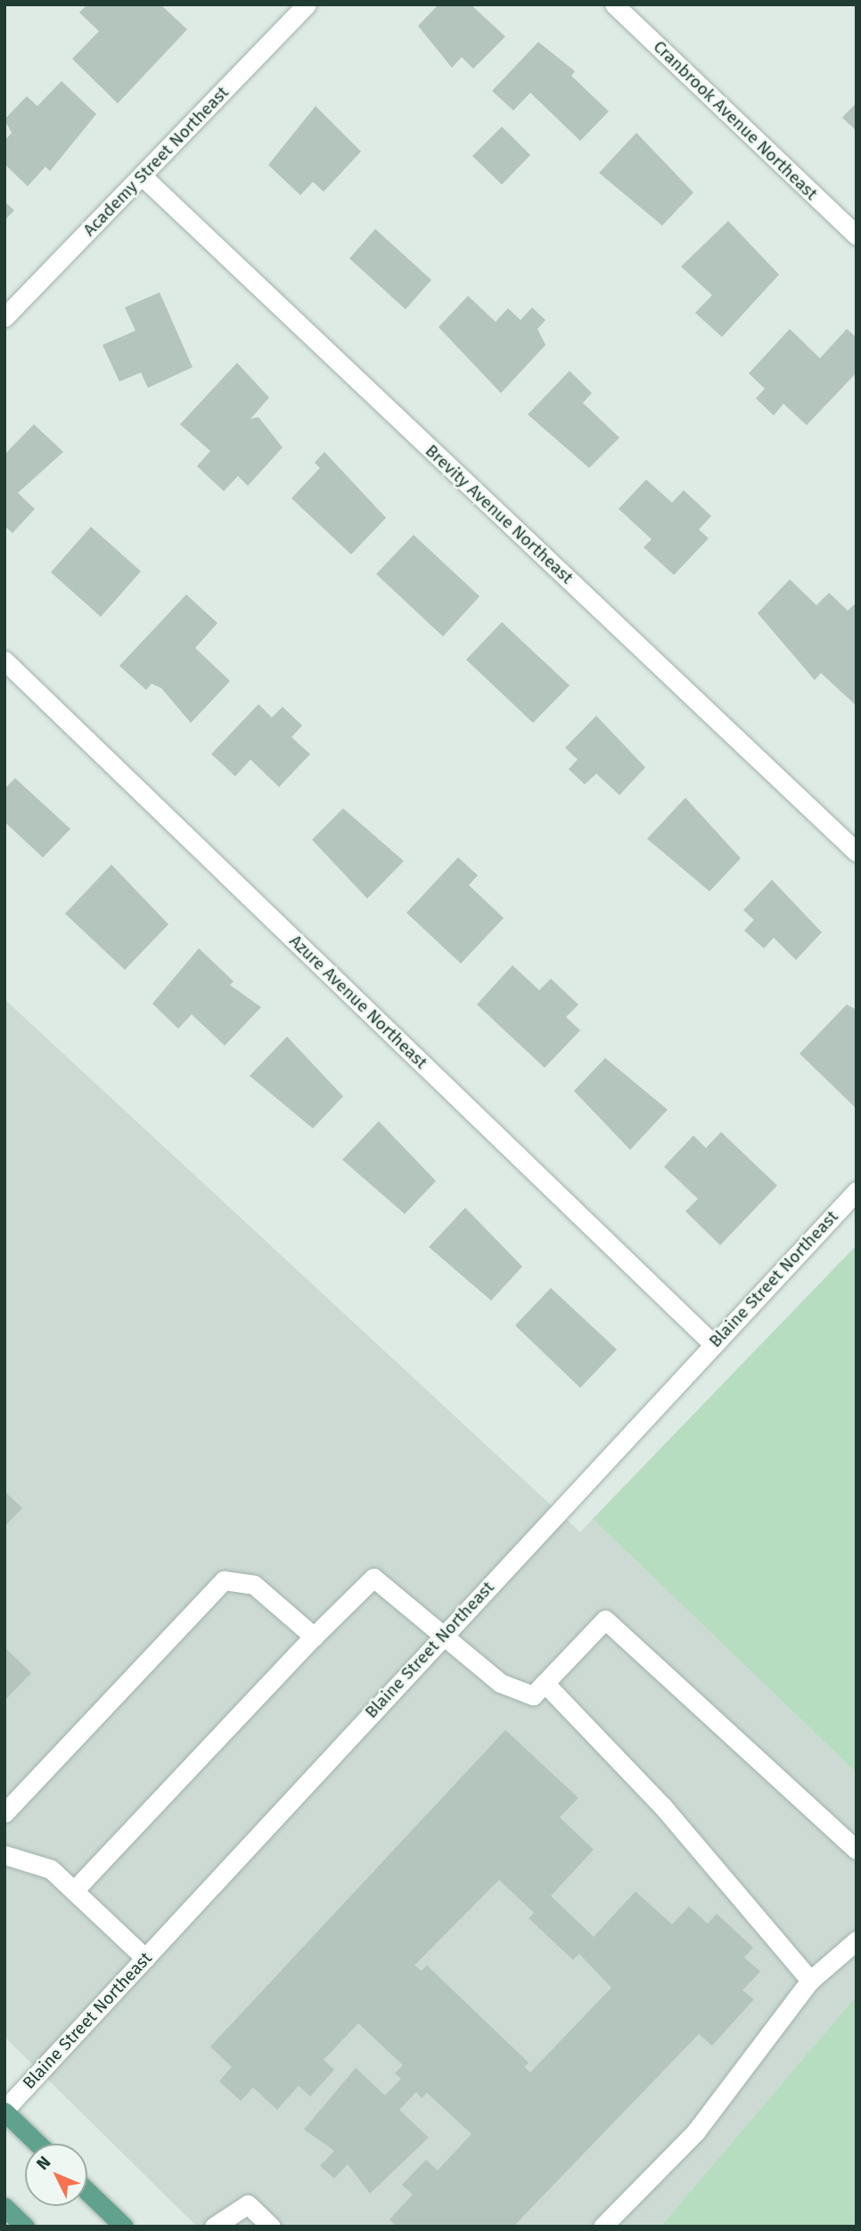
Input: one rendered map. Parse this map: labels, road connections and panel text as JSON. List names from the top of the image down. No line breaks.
{"streets":{"street":["Cranbrook Avenue Northeast","Academy Street Northeast","Brevity Avenue Northeast","Azure Avenue Northeast","Blaine Street Northeast"]},"crossings":[["Academy Street Northeast","Brevity Avenue Northeast"],["Azure Avenue Northeast","Blaine Street Northeast"]],"north":"top left"}
